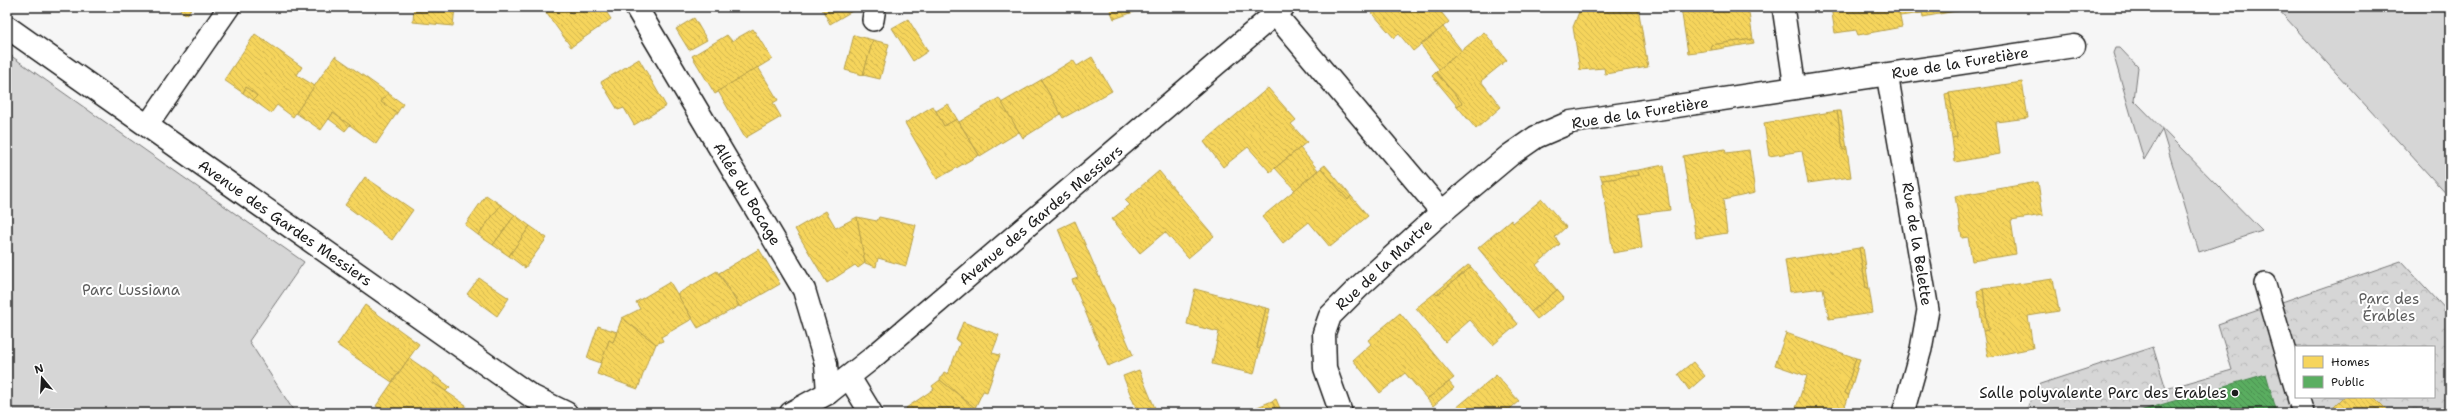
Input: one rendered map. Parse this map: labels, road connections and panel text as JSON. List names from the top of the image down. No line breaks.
{"streets":{"street":["Rue de la Furetière","Allée du Bocage","Avenue des Gardes Messiers","Rue de la Martre"],"lane":["Rue de la Belette"]},"crossings":[["Rue de la Furetière","Rue de la Belette"],["Rue de la Furetière","Rue de la Martre"],["Allée du Bocage","Avenue des Gardes Messiers"]],"parks":["Parc Lussiana","Parc des Érables"],"places":["Salle polyvalente Parc des Erables"],"legend":["Homes","Public"],"north":"top"}
